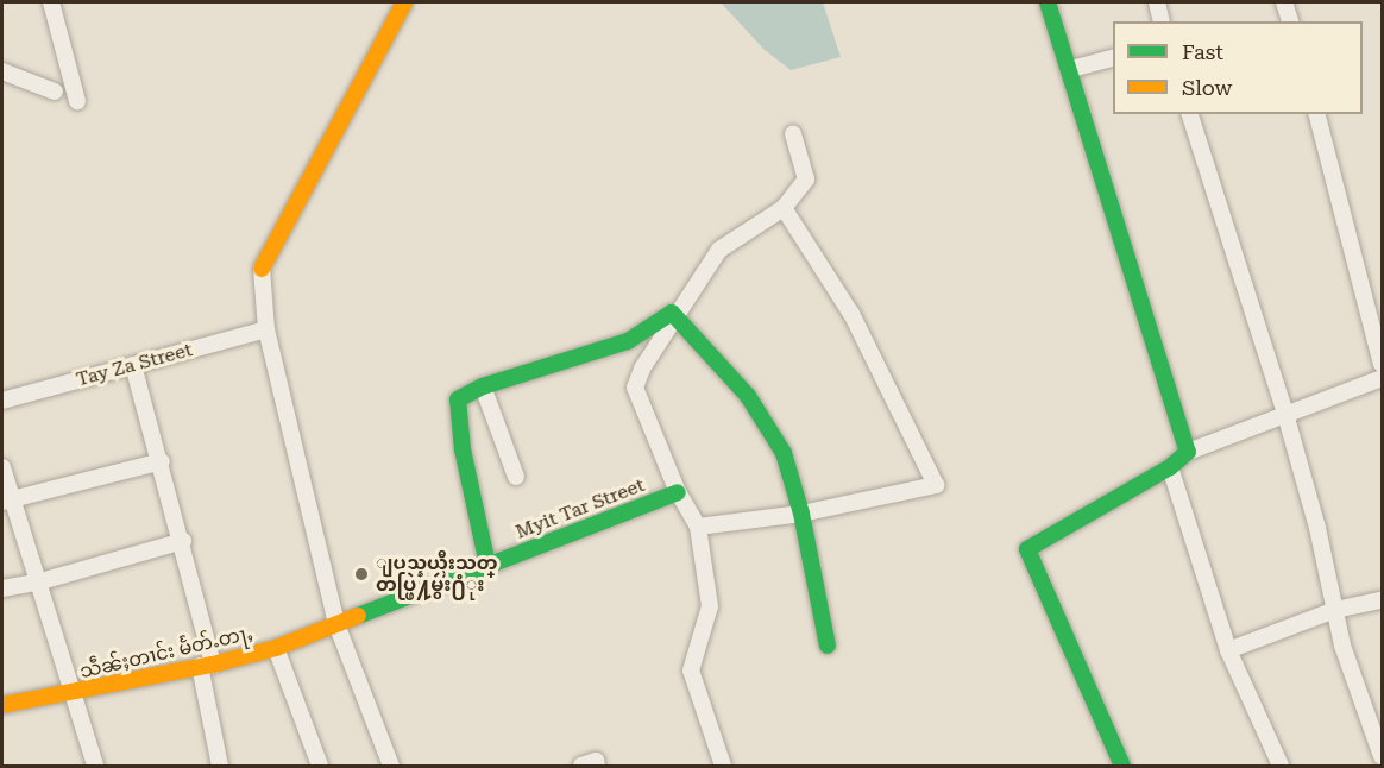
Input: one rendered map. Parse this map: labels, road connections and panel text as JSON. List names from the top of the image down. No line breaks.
{"streets":{"street":["Tay Za Street","Myit Tar Street","သဵၼ်ႈတၢင်း မႅတ်ႉတႃႇ"]},"crossings":[["Myit Tar Street","သဵၼ်ႈတၢင်း မႅတ်ႉတႃႇ"]],"places":["ျပည္နယ္မီးသတ္ တပ္ဖြဲ႔မွဴး႐ံုး"],"legend":["Fast","Slow"]}
